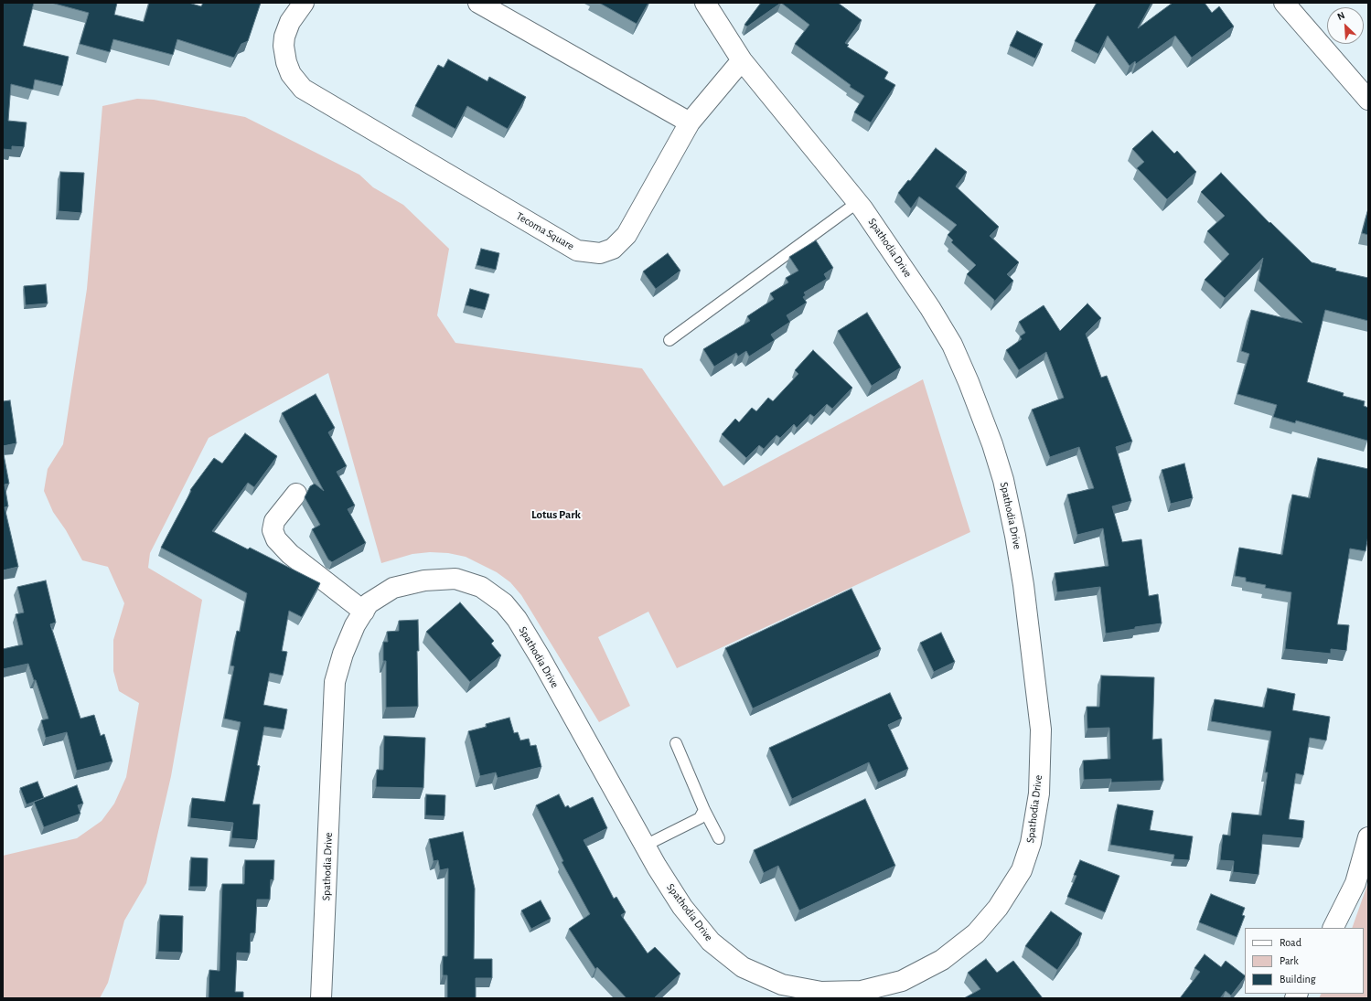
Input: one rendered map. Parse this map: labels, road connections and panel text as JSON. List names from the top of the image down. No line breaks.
{"streets":{"street":["Tecoma Square","Spathodia Drive"]},"crossings":[["Tecoma Square","Spathodia Drive"]],"districts":["Lotus Park"],"legend":["Road","Park","Building"],"north":"top left"}
